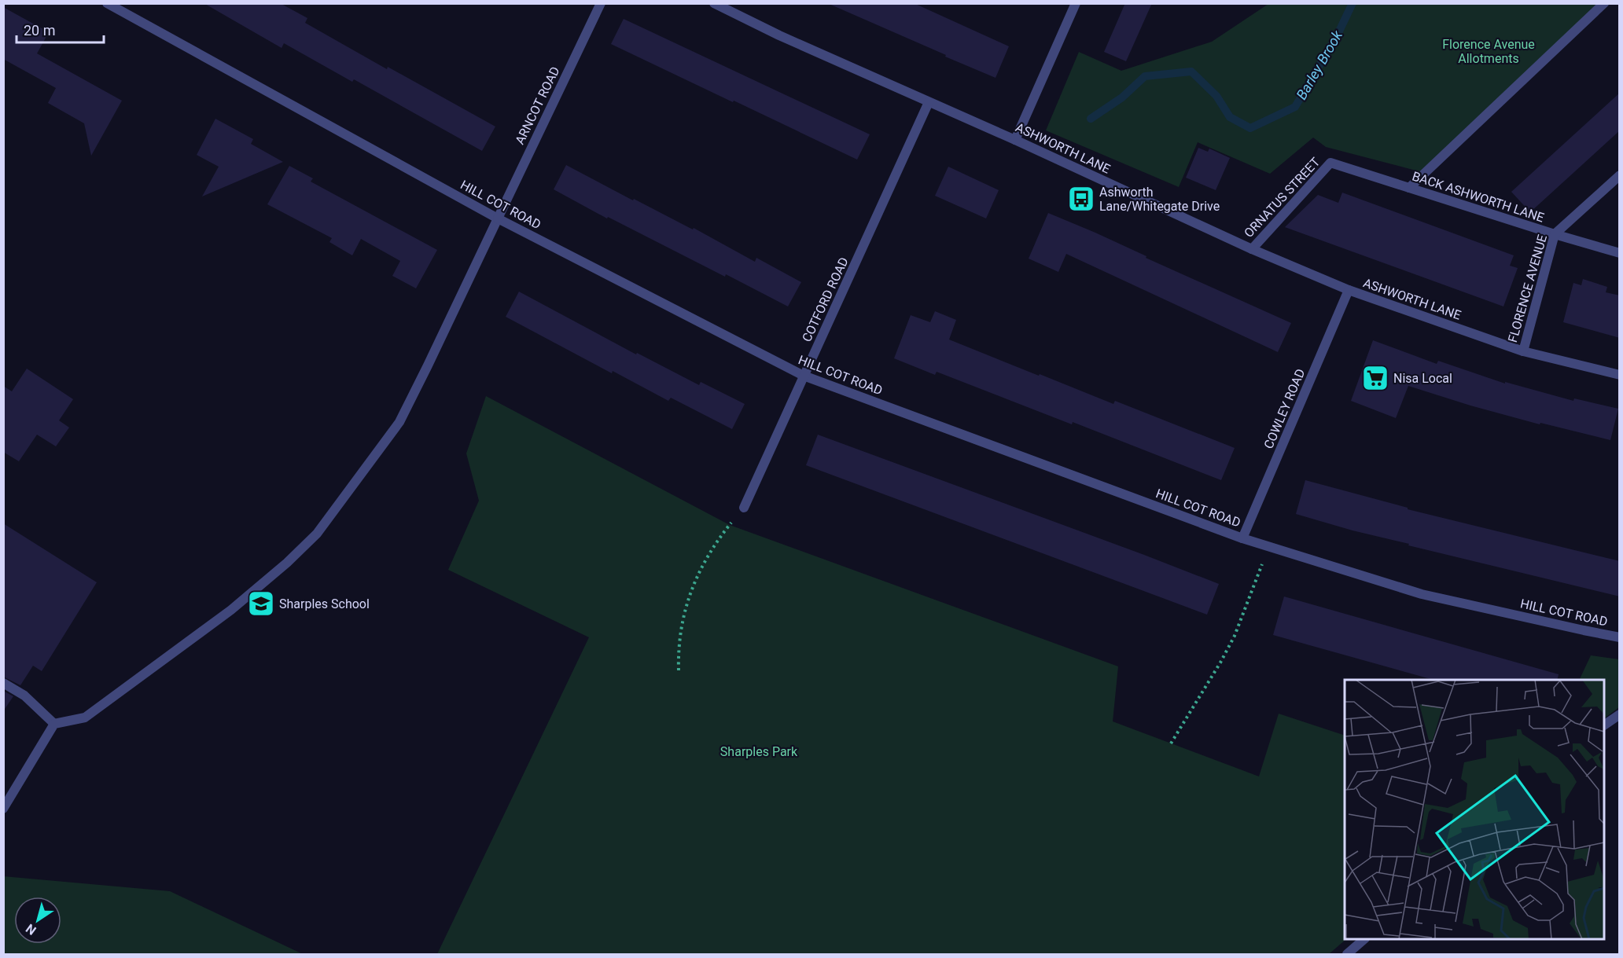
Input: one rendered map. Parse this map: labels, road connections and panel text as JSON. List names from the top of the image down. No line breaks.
{"streets":{"street":["ARNCOT ROAD","ASHWORTH LANE","BACK ASHWORTH LANE","ORNATUS STREET","HILL COT ROAD","FLORENCE AVENUE","COTFORD ROAD","COWLEY ROAD"]},"crossings":[["ARNCOT ROAD","HILL COT ROAD"],["ASHWORTH LANE","ORNATUS STREET"],["ASHWORTH LANE","FLORENCE AVENUE"],["ASHWORTH LANE","COTFORD ROAD"],["ASHWORTH LANE","COWLEY ROAD"],["BACK ASHWORTH LANE","ORNATUS STREET"],["BACK ASHWORTH LANE","FLORENCE AVENUE"],["HILL COT ROAD","COTFORD ROAD"],["HILL COT ROAD","COWLEY ROAD"]],"water":["Barley Brook"],"parks":["Florence Avenue Allotments","Sharples Park"],"places":{"bus stop":["Ashworth Lane/Whitegate Drive"],"supermarket":["Nisa Local"],"school or university":["Sharples School"]},"scale_bar":"20 m","north":"bottom left"}
